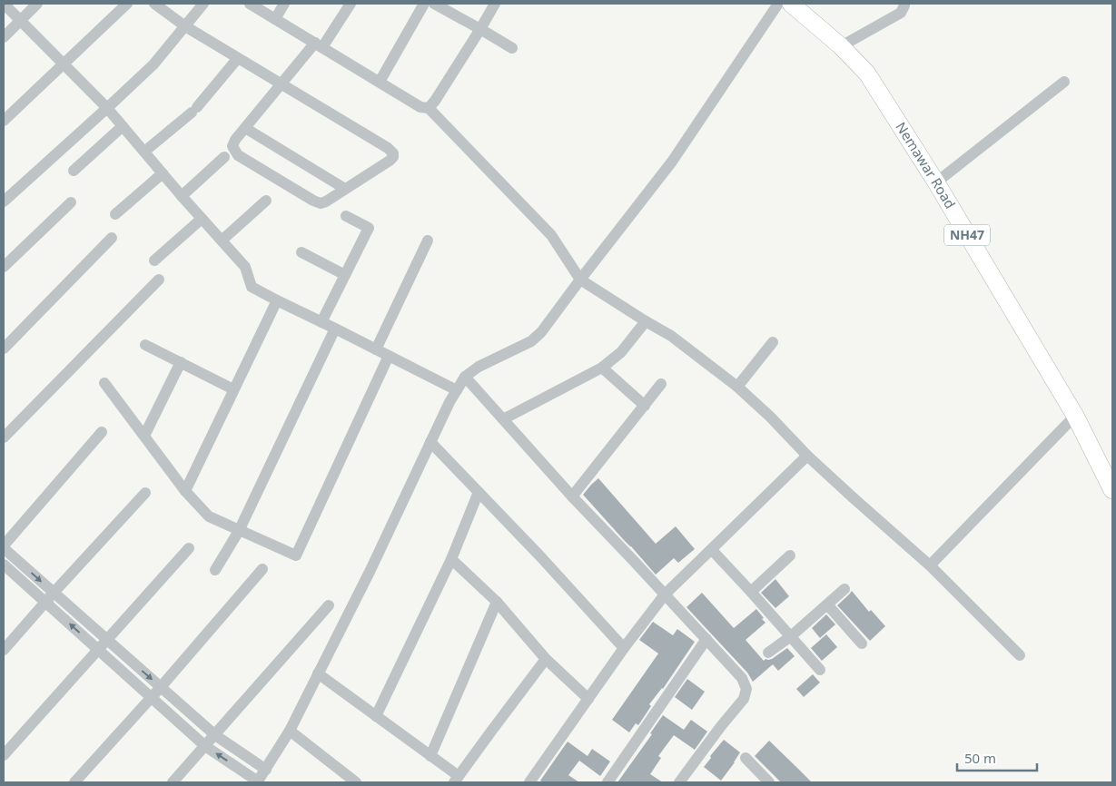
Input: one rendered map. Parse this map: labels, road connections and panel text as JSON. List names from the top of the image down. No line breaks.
{"streets":{"highway":["Nemawar Road","NH47"]},"scale_bar":"50 m"}
